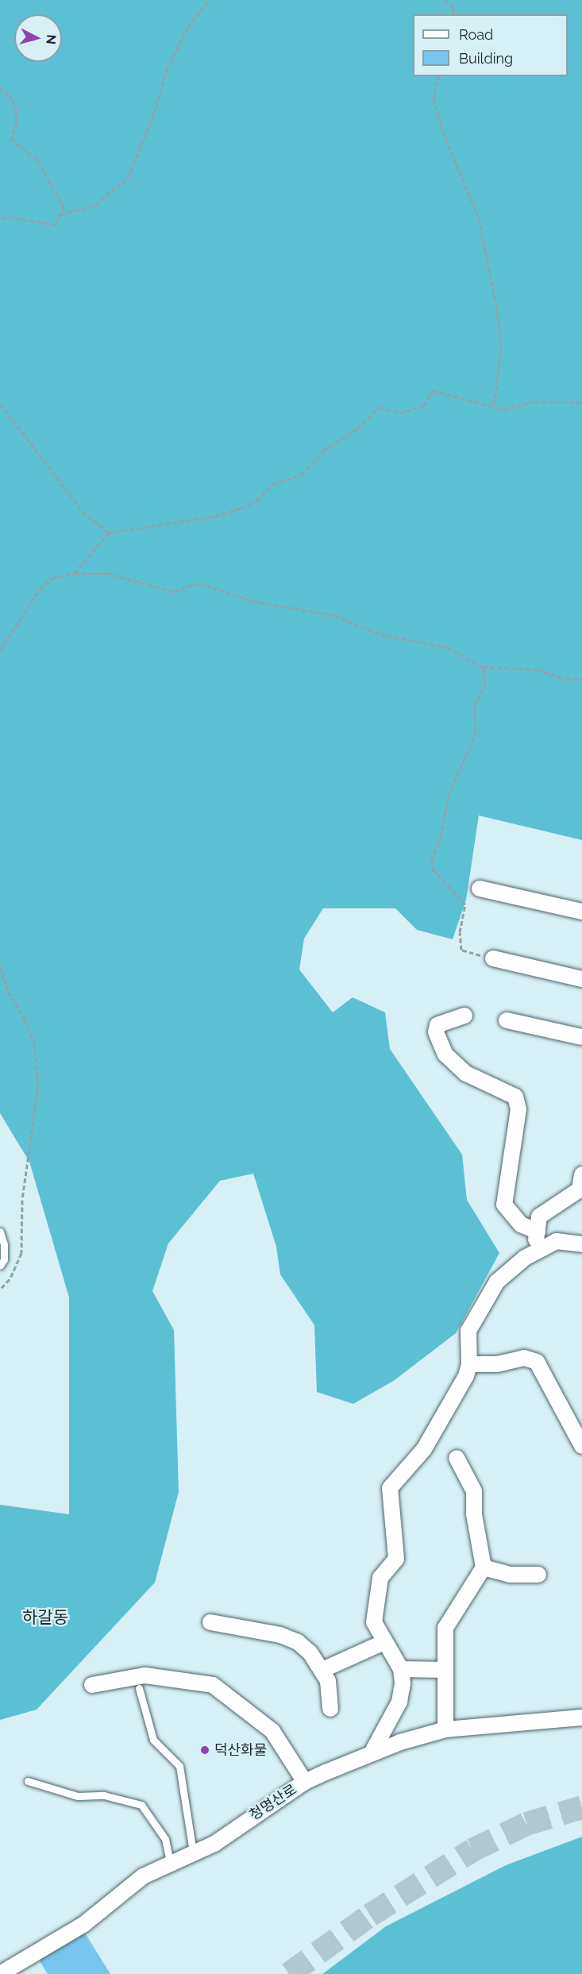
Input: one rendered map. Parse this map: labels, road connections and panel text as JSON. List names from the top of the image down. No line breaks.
{"streets":{"street":["청명산로"]},"districts":["하갈동"],"places":["덕산화물"],"legend":["Road","Building"],"north":"right"}
